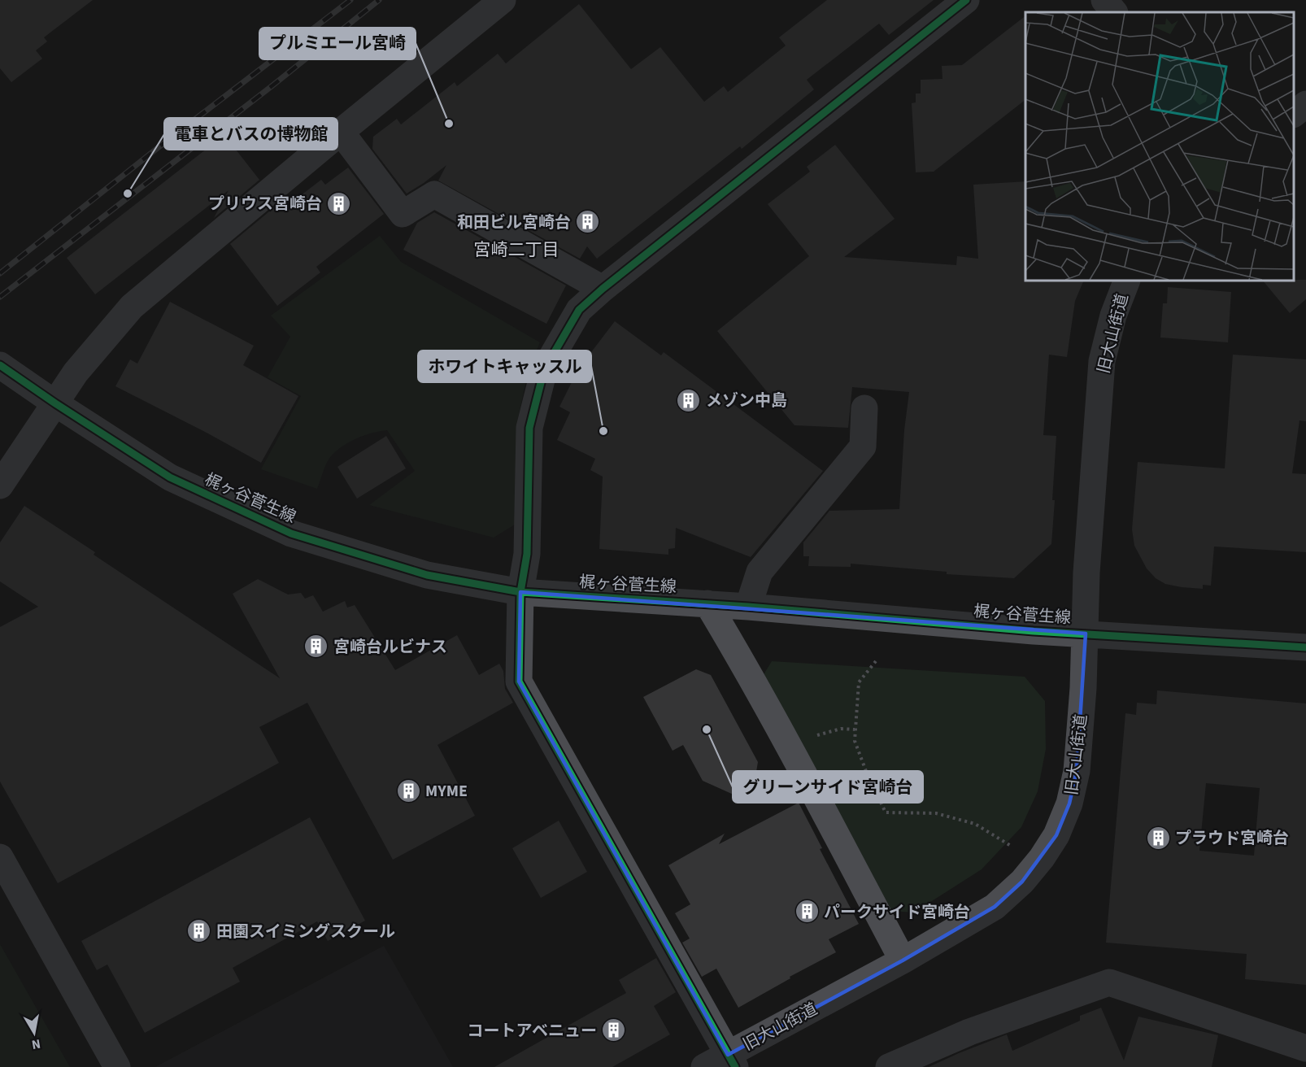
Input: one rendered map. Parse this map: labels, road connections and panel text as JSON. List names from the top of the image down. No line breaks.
{"streets":{"street":["旧大山街道","梶ヶ谷菅生線"]},"crossings":[["旧大山街道","梶ヶ谷菅生線"]],"districts":["宮崎二丁目"],"places":{"other":["プルミエール宮崎","電車とバスの博物館","ホワイトキャッスル","グリーンサイド宮崎台"],"building":["プリウス宮崎台","和田ビル宮崎台","メゾン中島","宮崎台ルビナス","MYME","プラウド宮崎台","パークサイド宮崎台","田園スイミングスクール","コートアベニュー"]},"north":"bottom"}
